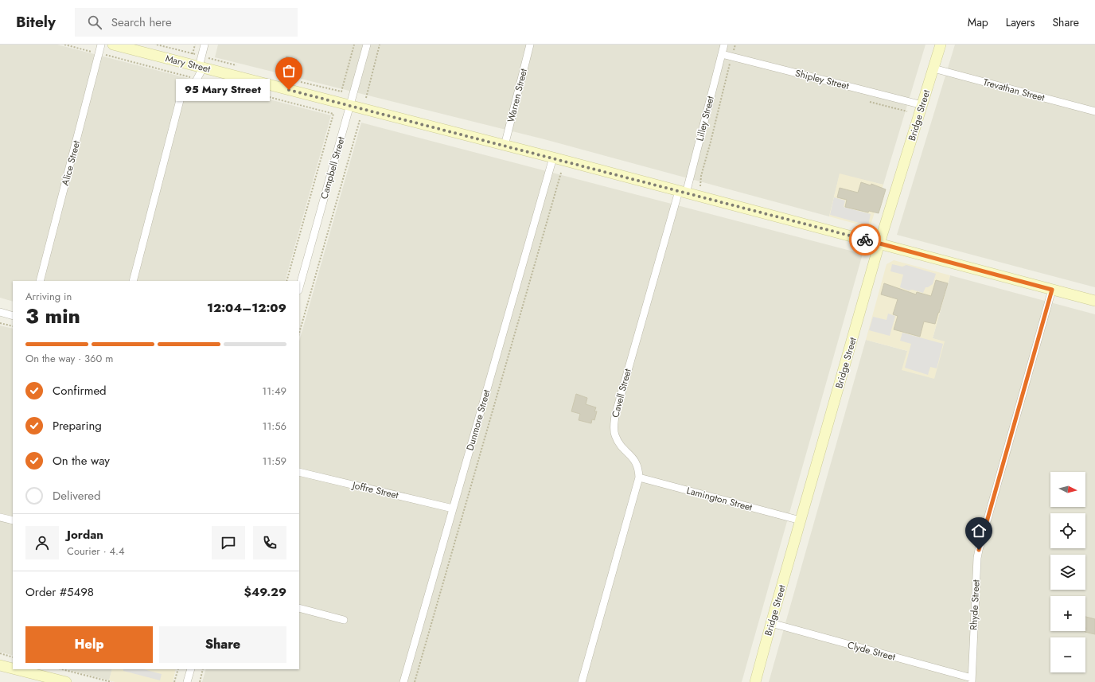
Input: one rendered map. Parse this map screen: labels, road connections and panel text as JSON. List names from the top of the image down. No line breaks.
{"streets":{"street":["Mary Street","Shipley Street","Trevathan Street","Warren Street","Bridge Street","Lilley Street","Alice Street","Campbell Street","Cavell Street","Dunmore Street","Joffre Street","Lamington Street","Rhyde Street","Clyde Street"]},"crossings":[["Mary Street","Warren Street"],["Mary Street","Bridge Street"],["Mary Street","Lilley Street"],["Mary Street","Campbell Street"],["Mary Street","Cavell Street"],["Mary Street","Dunmore Street"],["Mary Street","Rhyde Street"],["Shipley Street","Bridge Street"],["Shipley Street","Lilley Street"],["Trevathan Street","Bridge Street"],["Bridge Street","Lamington Street"],["Bridge Street","Clyde Street"],["Lilley Street","Cavell Street"],["Cavell Street","Lamington Street"],["Dunmore Street","Joffre Street"],["Rhyde Street","Clyde Street"]],"places":["95 Mary Street"],"north":"right","page":{"header":"Bitely","search":"Search here","nav":["Map","Layers","Share"],"bubble":"95 Mary Street","heading":["3 min","Arriving in","12:04–12:09"],"panel":["Jordan","Courier · 4.4","Order #5498","$49.29"],"bar":"On the way · 360 m","list":[["Confirmed","11:49"],["Preparing","11:56"],["On the way","11:59"],"Delivered"],"map_buttons":["+","−"],"buttons":["Help","Share"]}}
